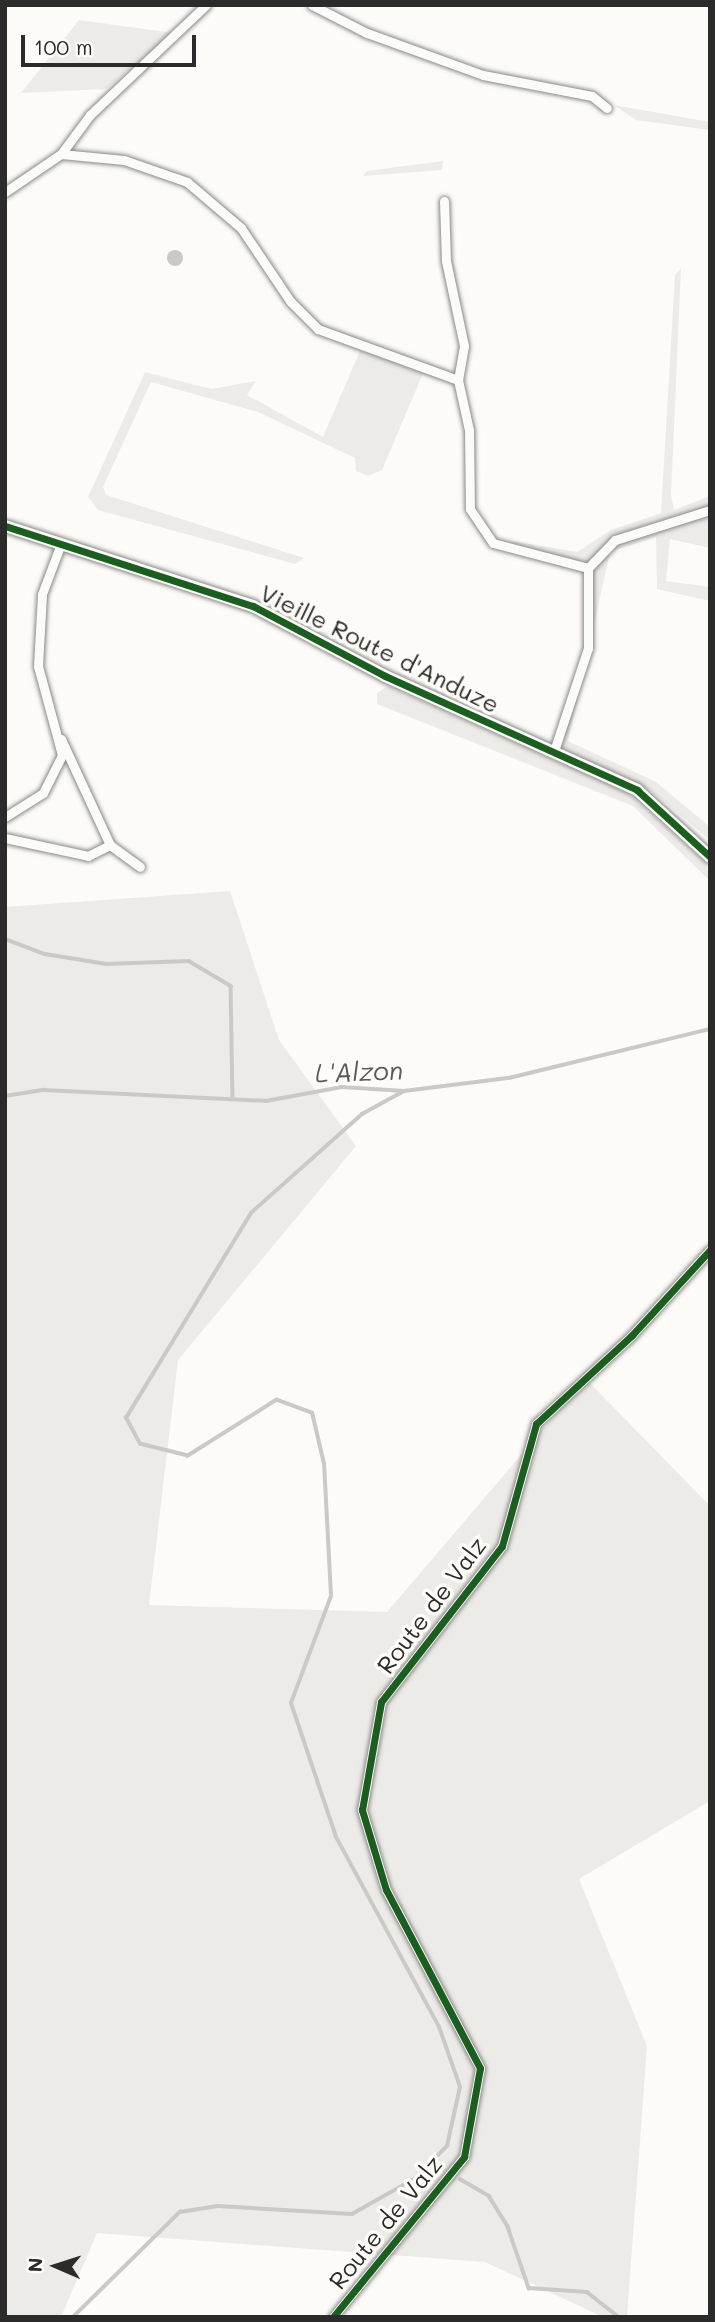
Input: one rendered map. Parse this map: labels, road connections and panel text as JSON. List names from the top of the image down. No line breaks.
{"streets":{"street":["Vieille Route d'Anduze","Route de Valz"]},"water":["L'Alzon"],"scale_bar":"100 m","north":"left"}
